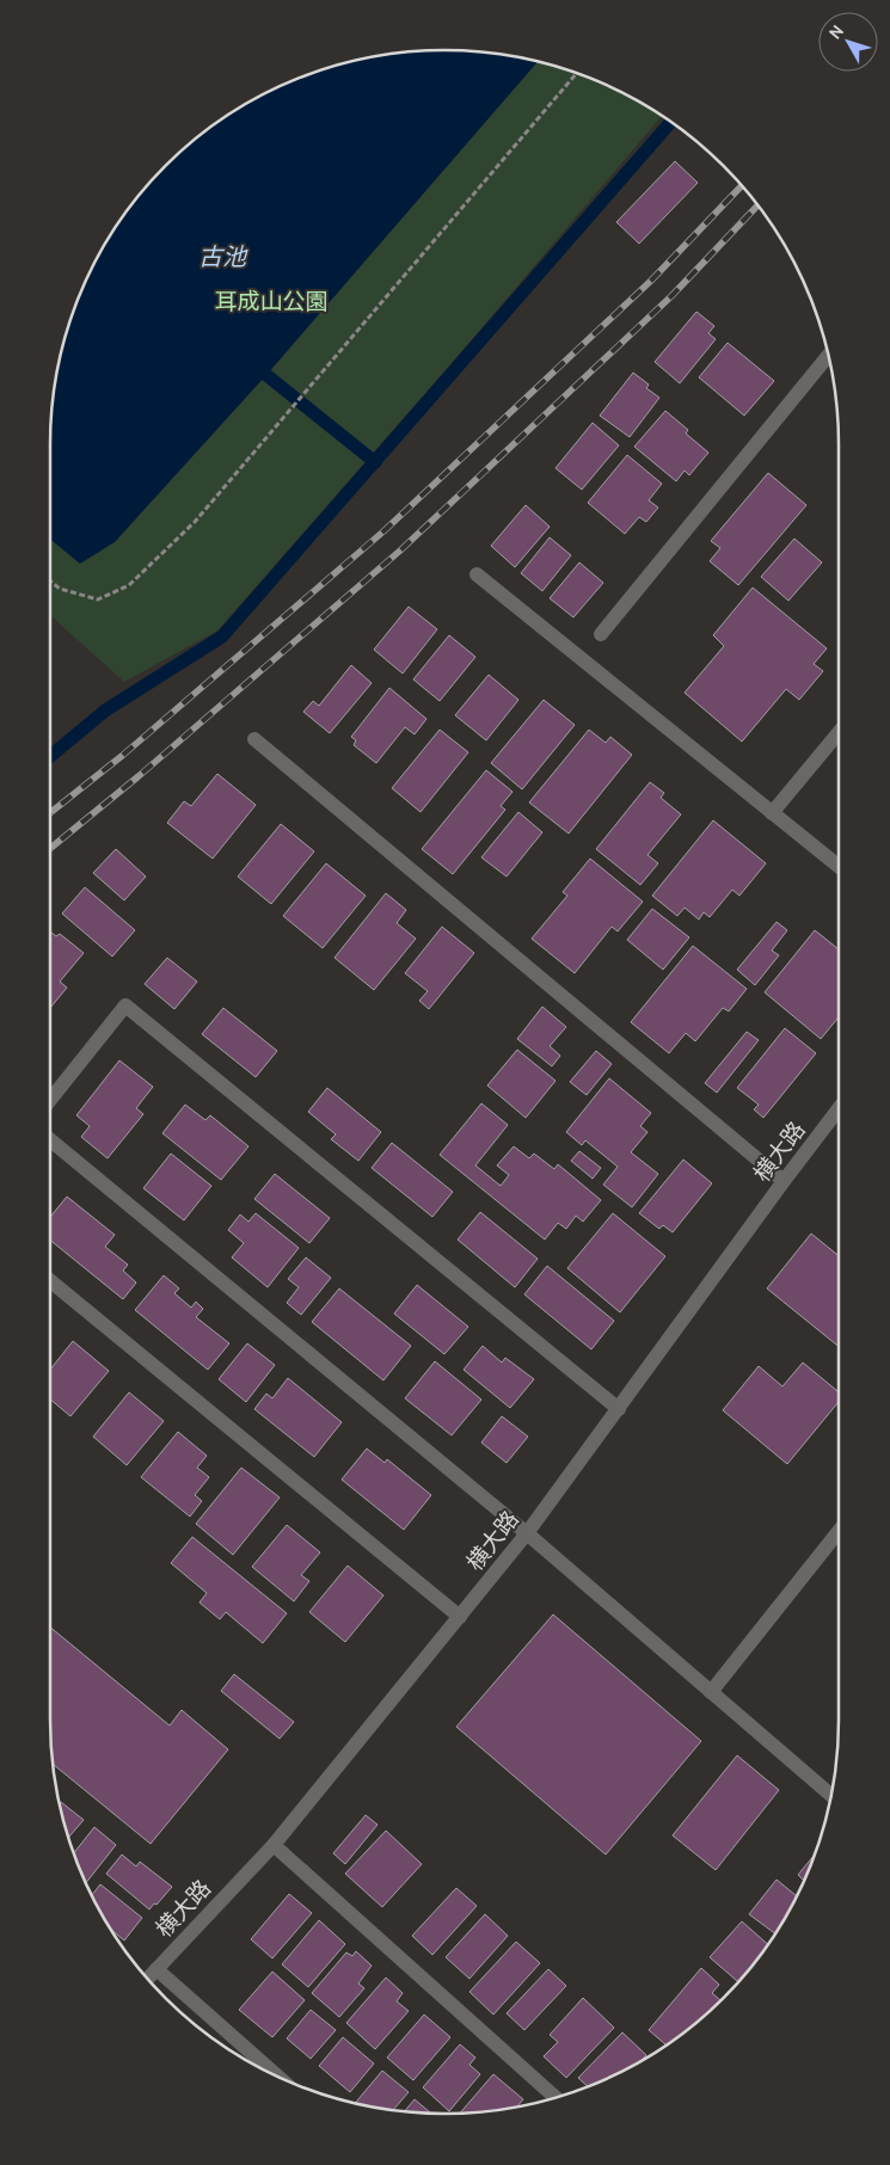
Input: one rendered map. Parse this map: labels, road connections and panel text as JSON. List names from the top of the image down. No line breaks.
{"streets":{"street":["横大路"]},"water":["古池"],"parks":["耳成山公園"],"north":"top left"}
